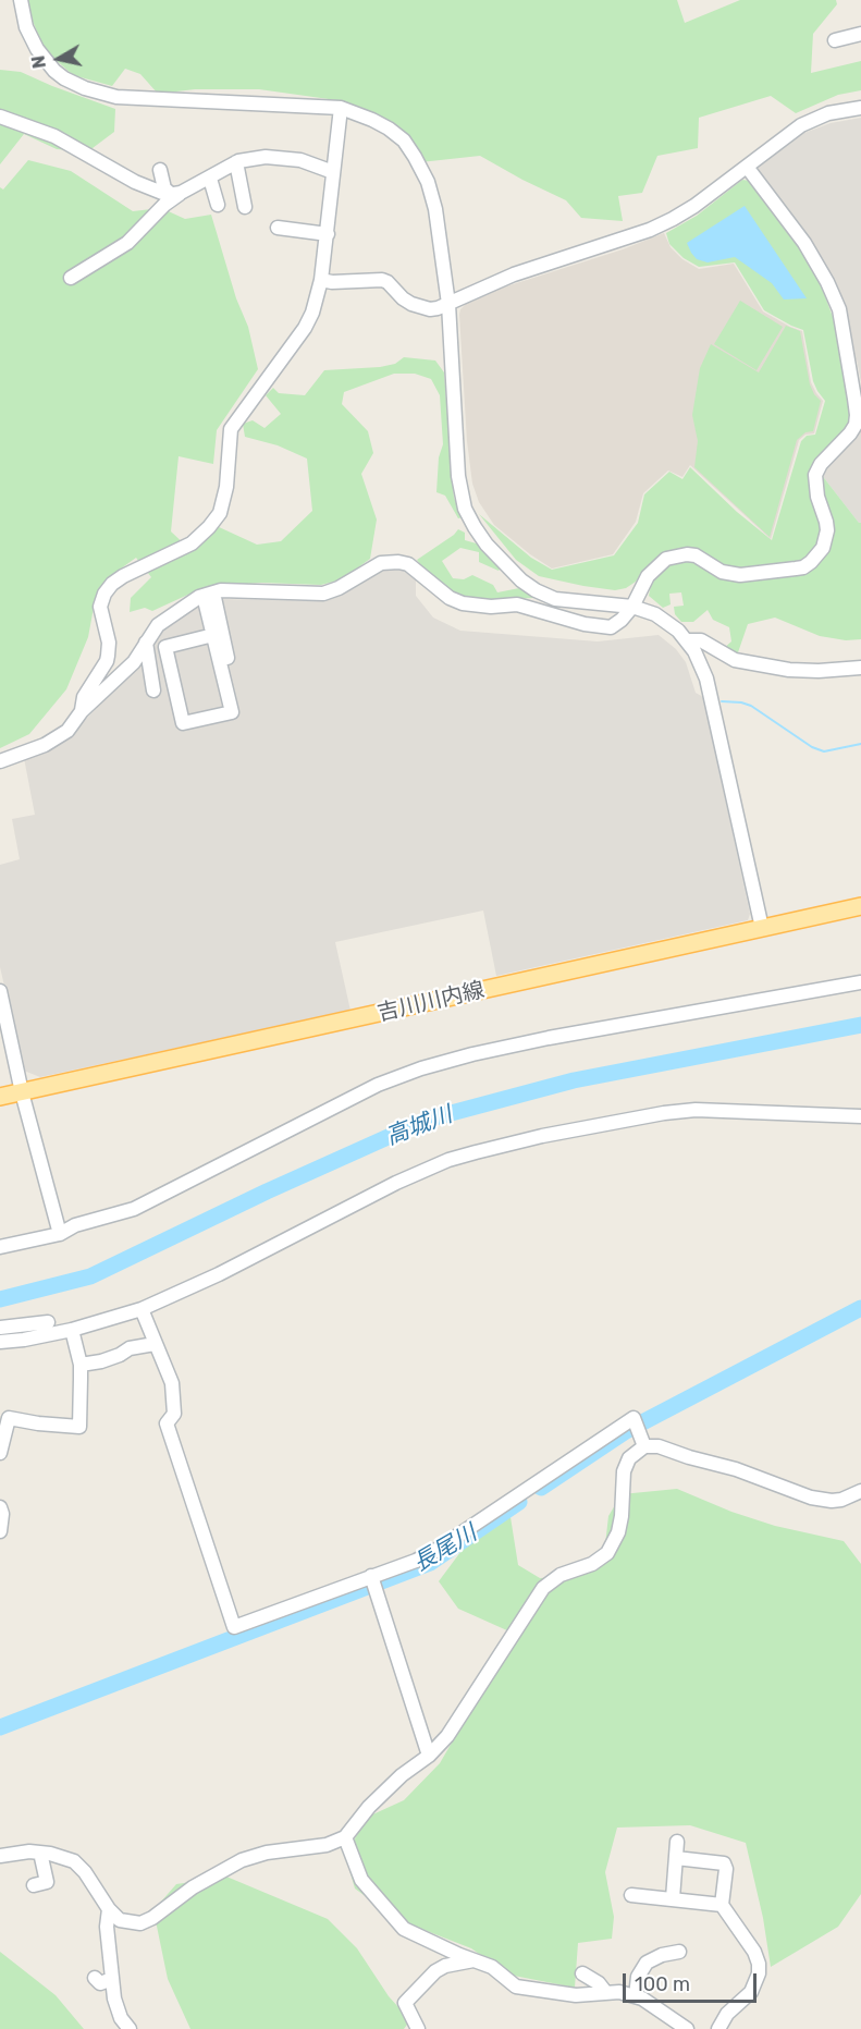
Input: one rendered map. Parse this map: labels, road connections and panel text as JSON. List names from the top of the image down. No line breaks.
{"streets":{"main road":["吉川川内線"]},"water":["高城川","長尾川"],"scale_bar":"100 m","north":"left"}
